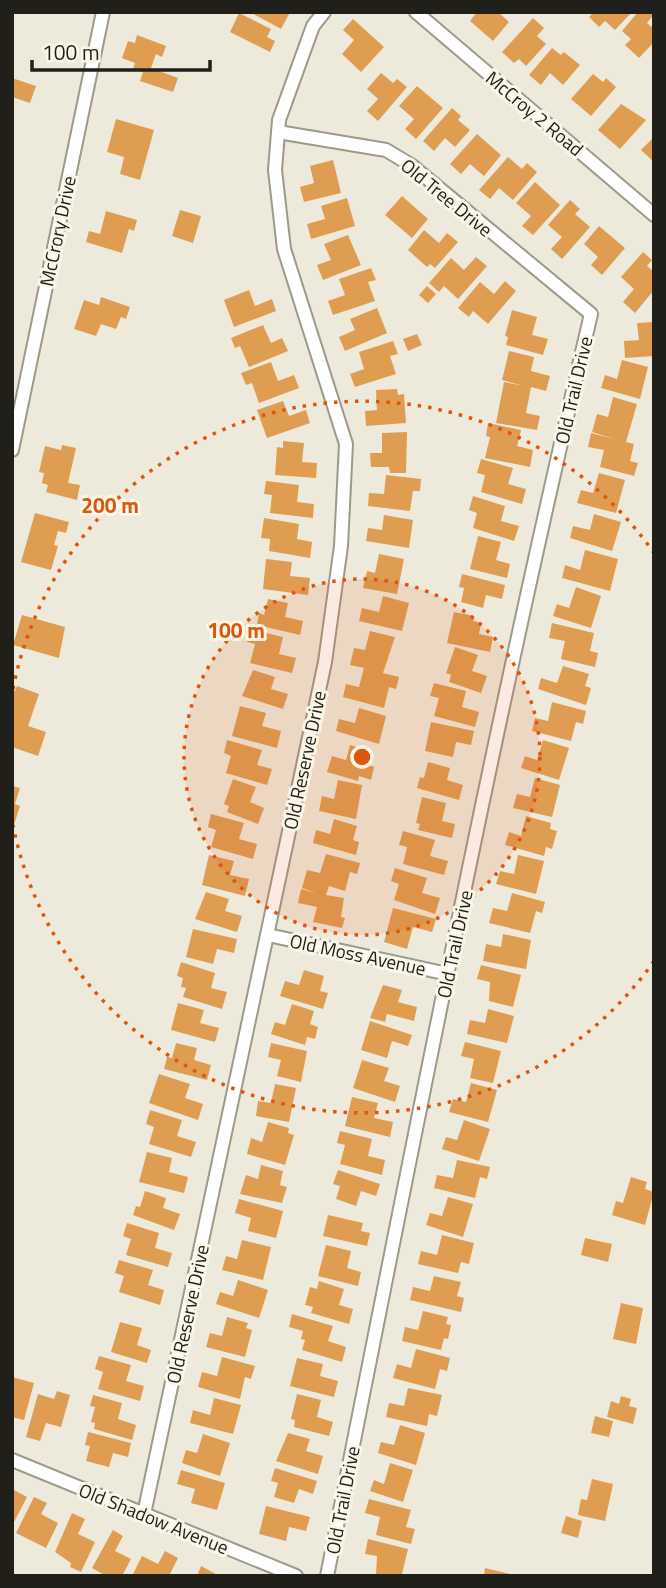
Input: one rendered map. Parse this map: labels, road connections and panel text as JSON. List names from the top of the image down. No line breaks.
{"streets":{"street":["McCroy 2 Road","Old Tree Drive","McCrory Drive","Old Trail Drive","Old Reserve Drive","Old Moss Avenue","Old Shadow Avenue"]},"crossings":[["Old Tree Drive","Old Trail Drive"],["Old Tree Drive","Old Reserve Drive"],["Old Trail Drive","Old Moss Avenue"],["Old Reserve Drive","Old Moss Avenue"],["Old Reserve Drive","Old Shadow Avenue"]],"scale_bar":"100 m","rings":["200 m","100 m"]}
